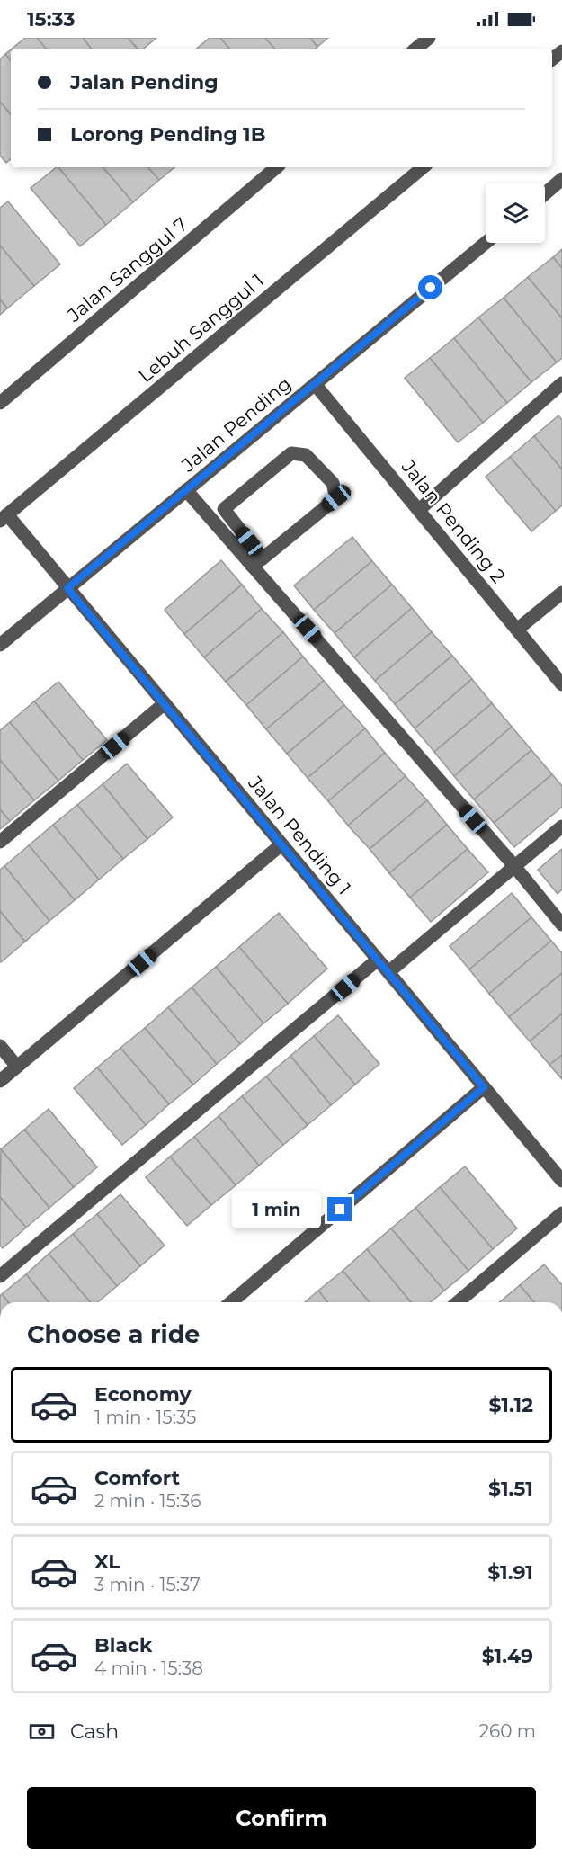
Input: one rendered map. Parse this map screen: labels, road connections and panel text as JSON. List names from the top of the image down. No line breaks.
{"streets":{"street":["Jalan Sanggul 7","Lebuh Sanggul 1","Jalan Pending","Jalan Pending 2","Jalan Pending 1"]},"crossings":[["Lebuh Sanggul 1","Jalan Pending 1"],["Jalan Pending","Jalan Pending 2"],["Jalan Pending","Jalan Pending 1"]],"page":{"status":"15:33","banner":["Jalan Pending","Lorong Pending 1B"],"bubble":"1 min","heading":"Choose a ride","list":[{"name":"Economy","note":"1 min · 15:35","value":"$1.12"},{"name":"Comfort","note":"2 min · 15:36","value":"$1.51"},{"name":"XL","note":"3 min · 15:37","value":"$1.91"},{"name":"Black","note":"4 min · 15:38","value":"$1.49"}],"pay":["Cash","260 m"],"buttons":"Confirm"}}
